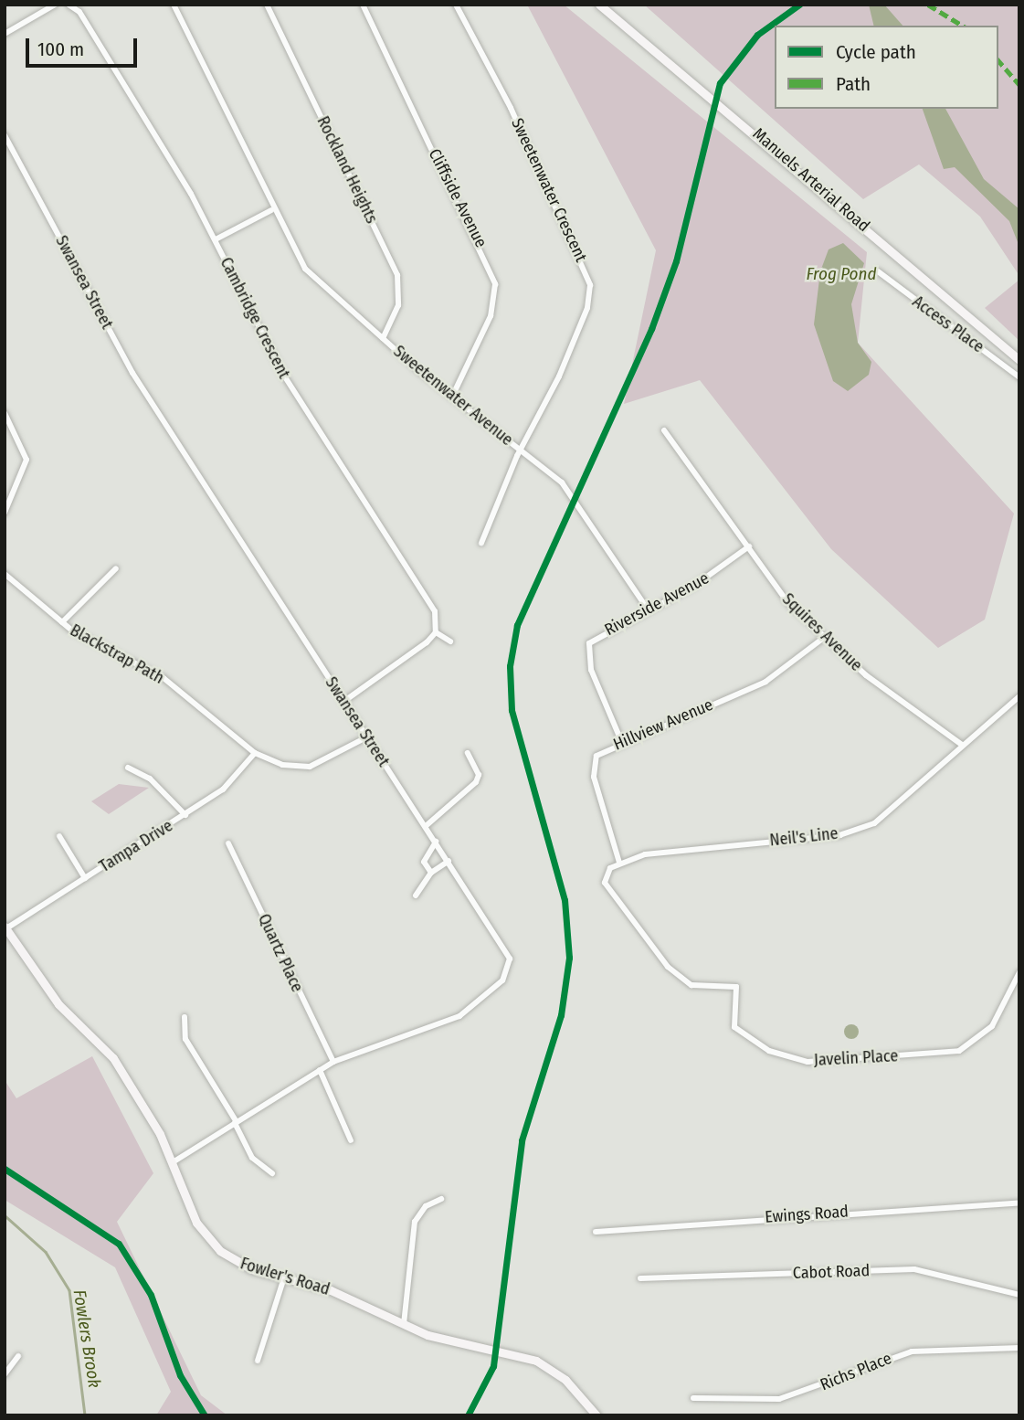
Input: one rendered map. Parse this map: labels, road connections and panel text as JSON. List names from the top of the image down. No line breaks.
{"streets":{"street":["Rockland Heights","Manuels Arterial Road","Sweetenwater Crescent","Cliffside Avenue","Swansea Street","Cambridge Crescent","Access Place","Sweetenwater Avenue","Riverside Avenue","Squires Avenue","Blackstrap Path","Hillview Avenue","Neil's Line","Tampa Drive","Quartz Place","Javelin Place","Ewings Road","Cabot Road","Fowler's Road","Richs Place"]},"crossings":[["Rockland Heights","Sweetenwater Avenue"],["Sweetenwater Crescent","Sweetenwater Avenue"],["Cliffside Avenue","Sweetenwater Avenue"],["Swansea Street","Blackstrap Path"],["Swansea Street","Quartz Place"],["Swansea Street","Fowler's Road"],["Sweetenwater Avenue","Riverside Avenue"],["Riverside Avenue","Squires Avenue"],["Riverside Avenue","Hillview Avenue"],["Squires Avenue","Hillview Avenue"],["Squires Avenue","Neil's Line"],["Blackstrap Path","Tampa Drive"],["Hillview Avenue","Neil's Line"],["Hillview Avenue","Javelin Place"],["Neil's Line","Javelin Place"],["Tampa Drive","Fowler's Road"]],"water":["Frog Pond","Fowlers Brook"],"legend":["Cycle path","Path"],"scale_bar":"100 m"}
